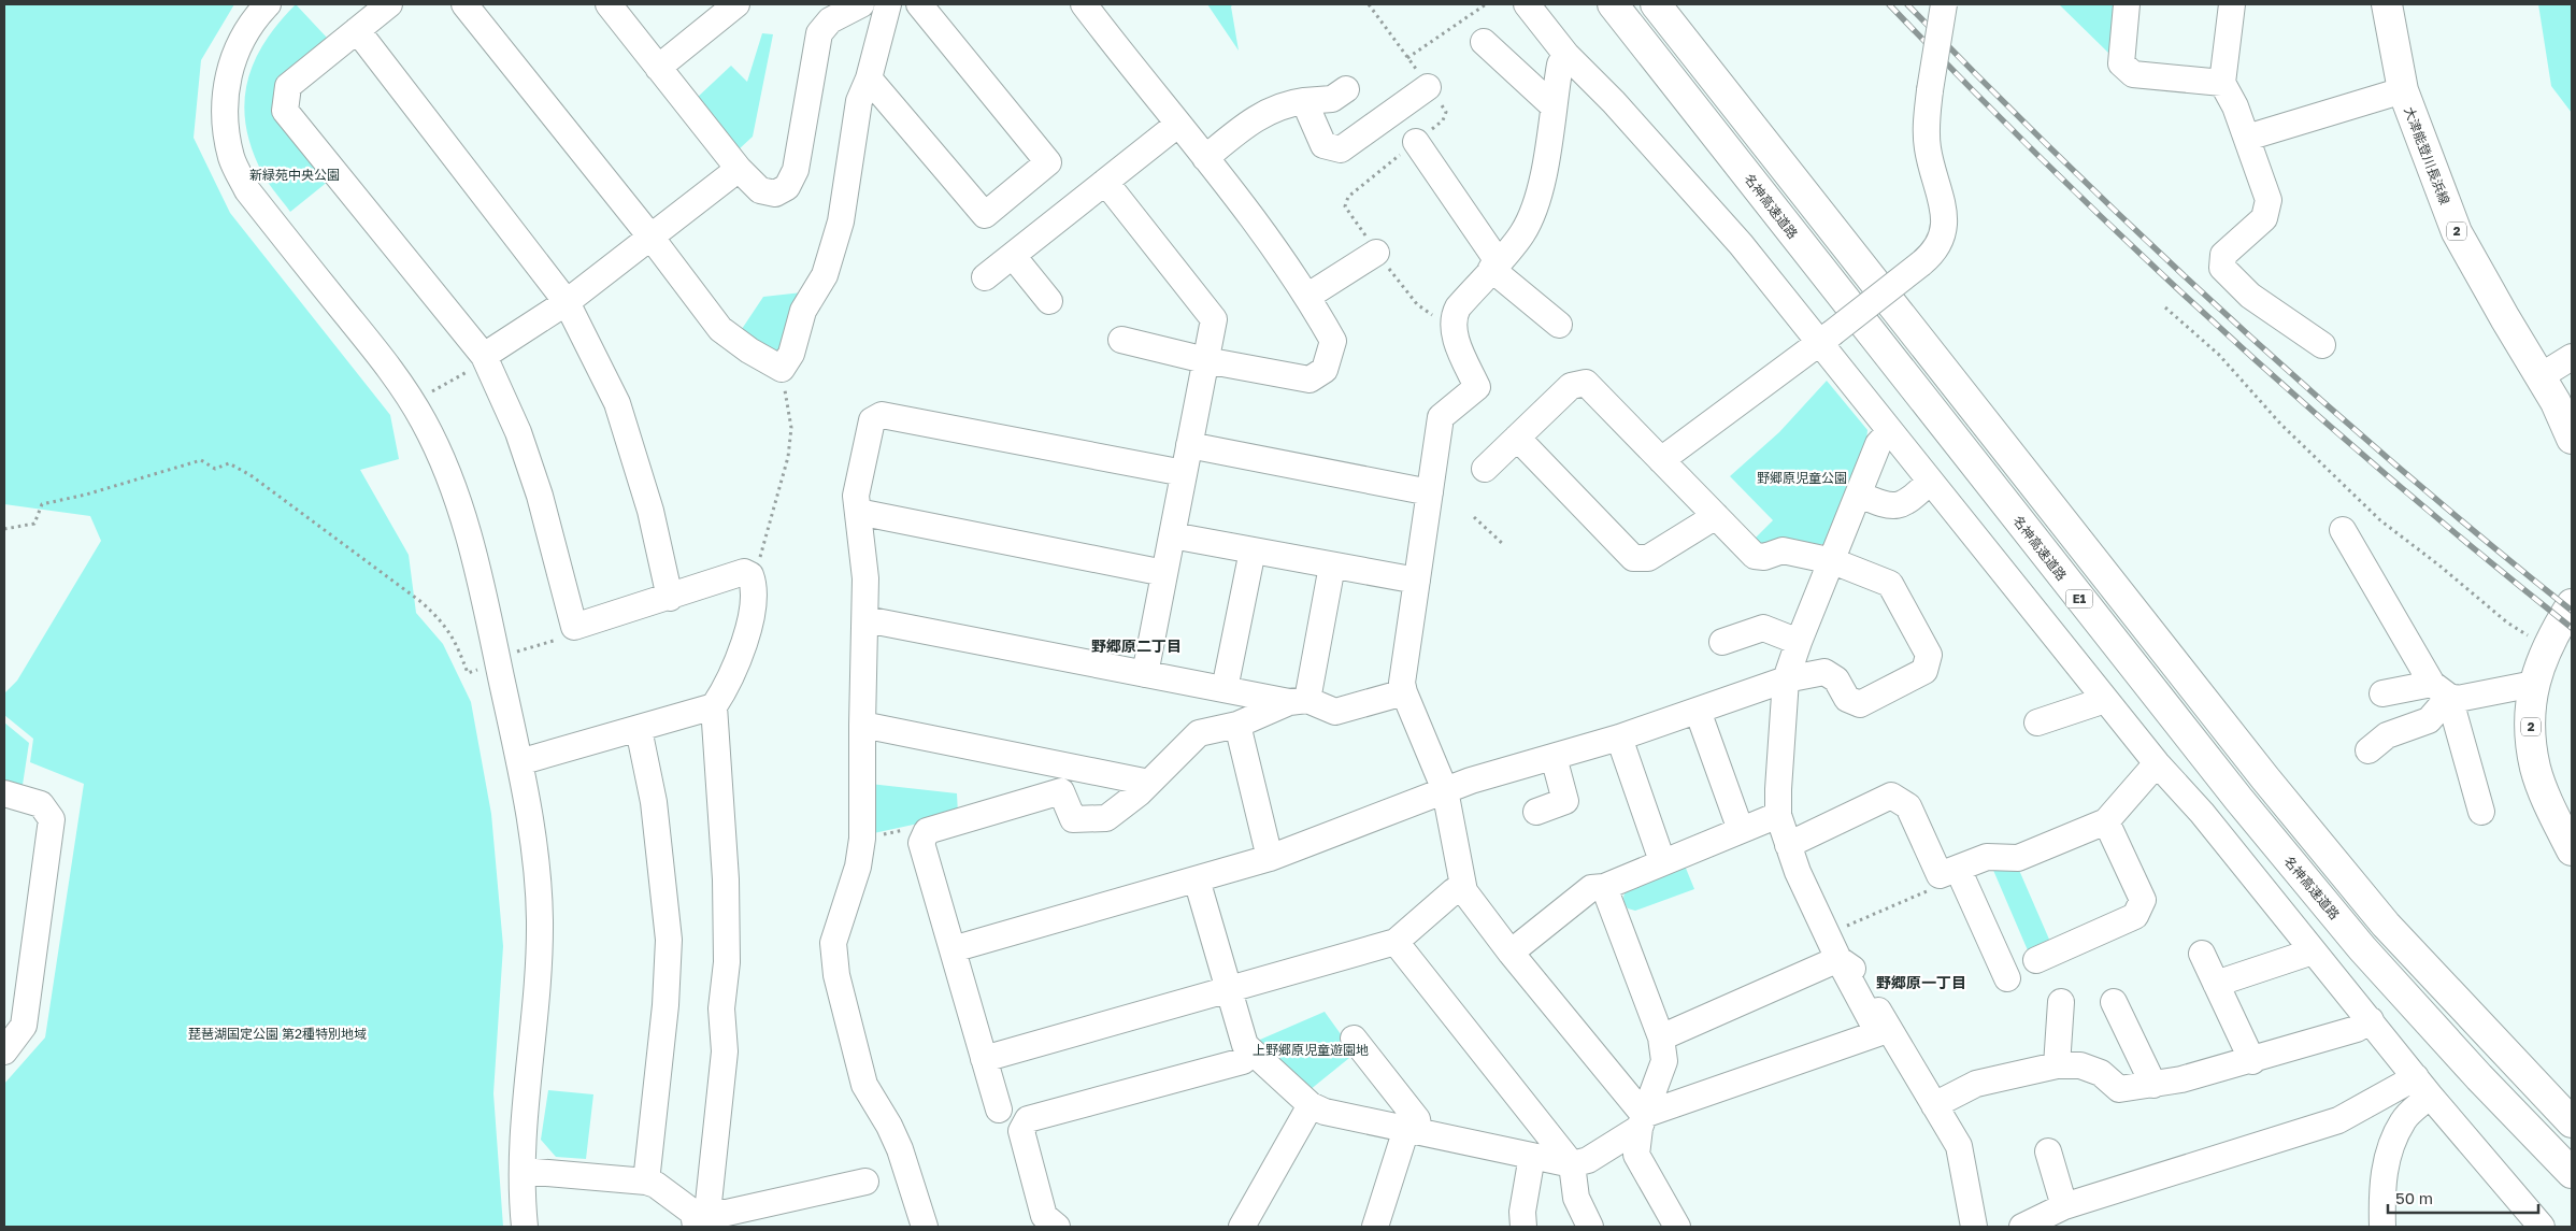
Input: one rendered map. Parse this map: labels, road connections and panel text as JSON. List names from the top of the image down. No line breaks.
{"streets":{"main road":["大津能登川長浜線","名神高速道路","2","E1"]},"districts":["野郷原二丁目","野郷原一丁目"],"parks":["新緑苑中央公園","野郷原児童公園","琵琶湖国定公園 第2種特別地域","上野郷原児童遊園地"],"scale_bar":"50 m"}
